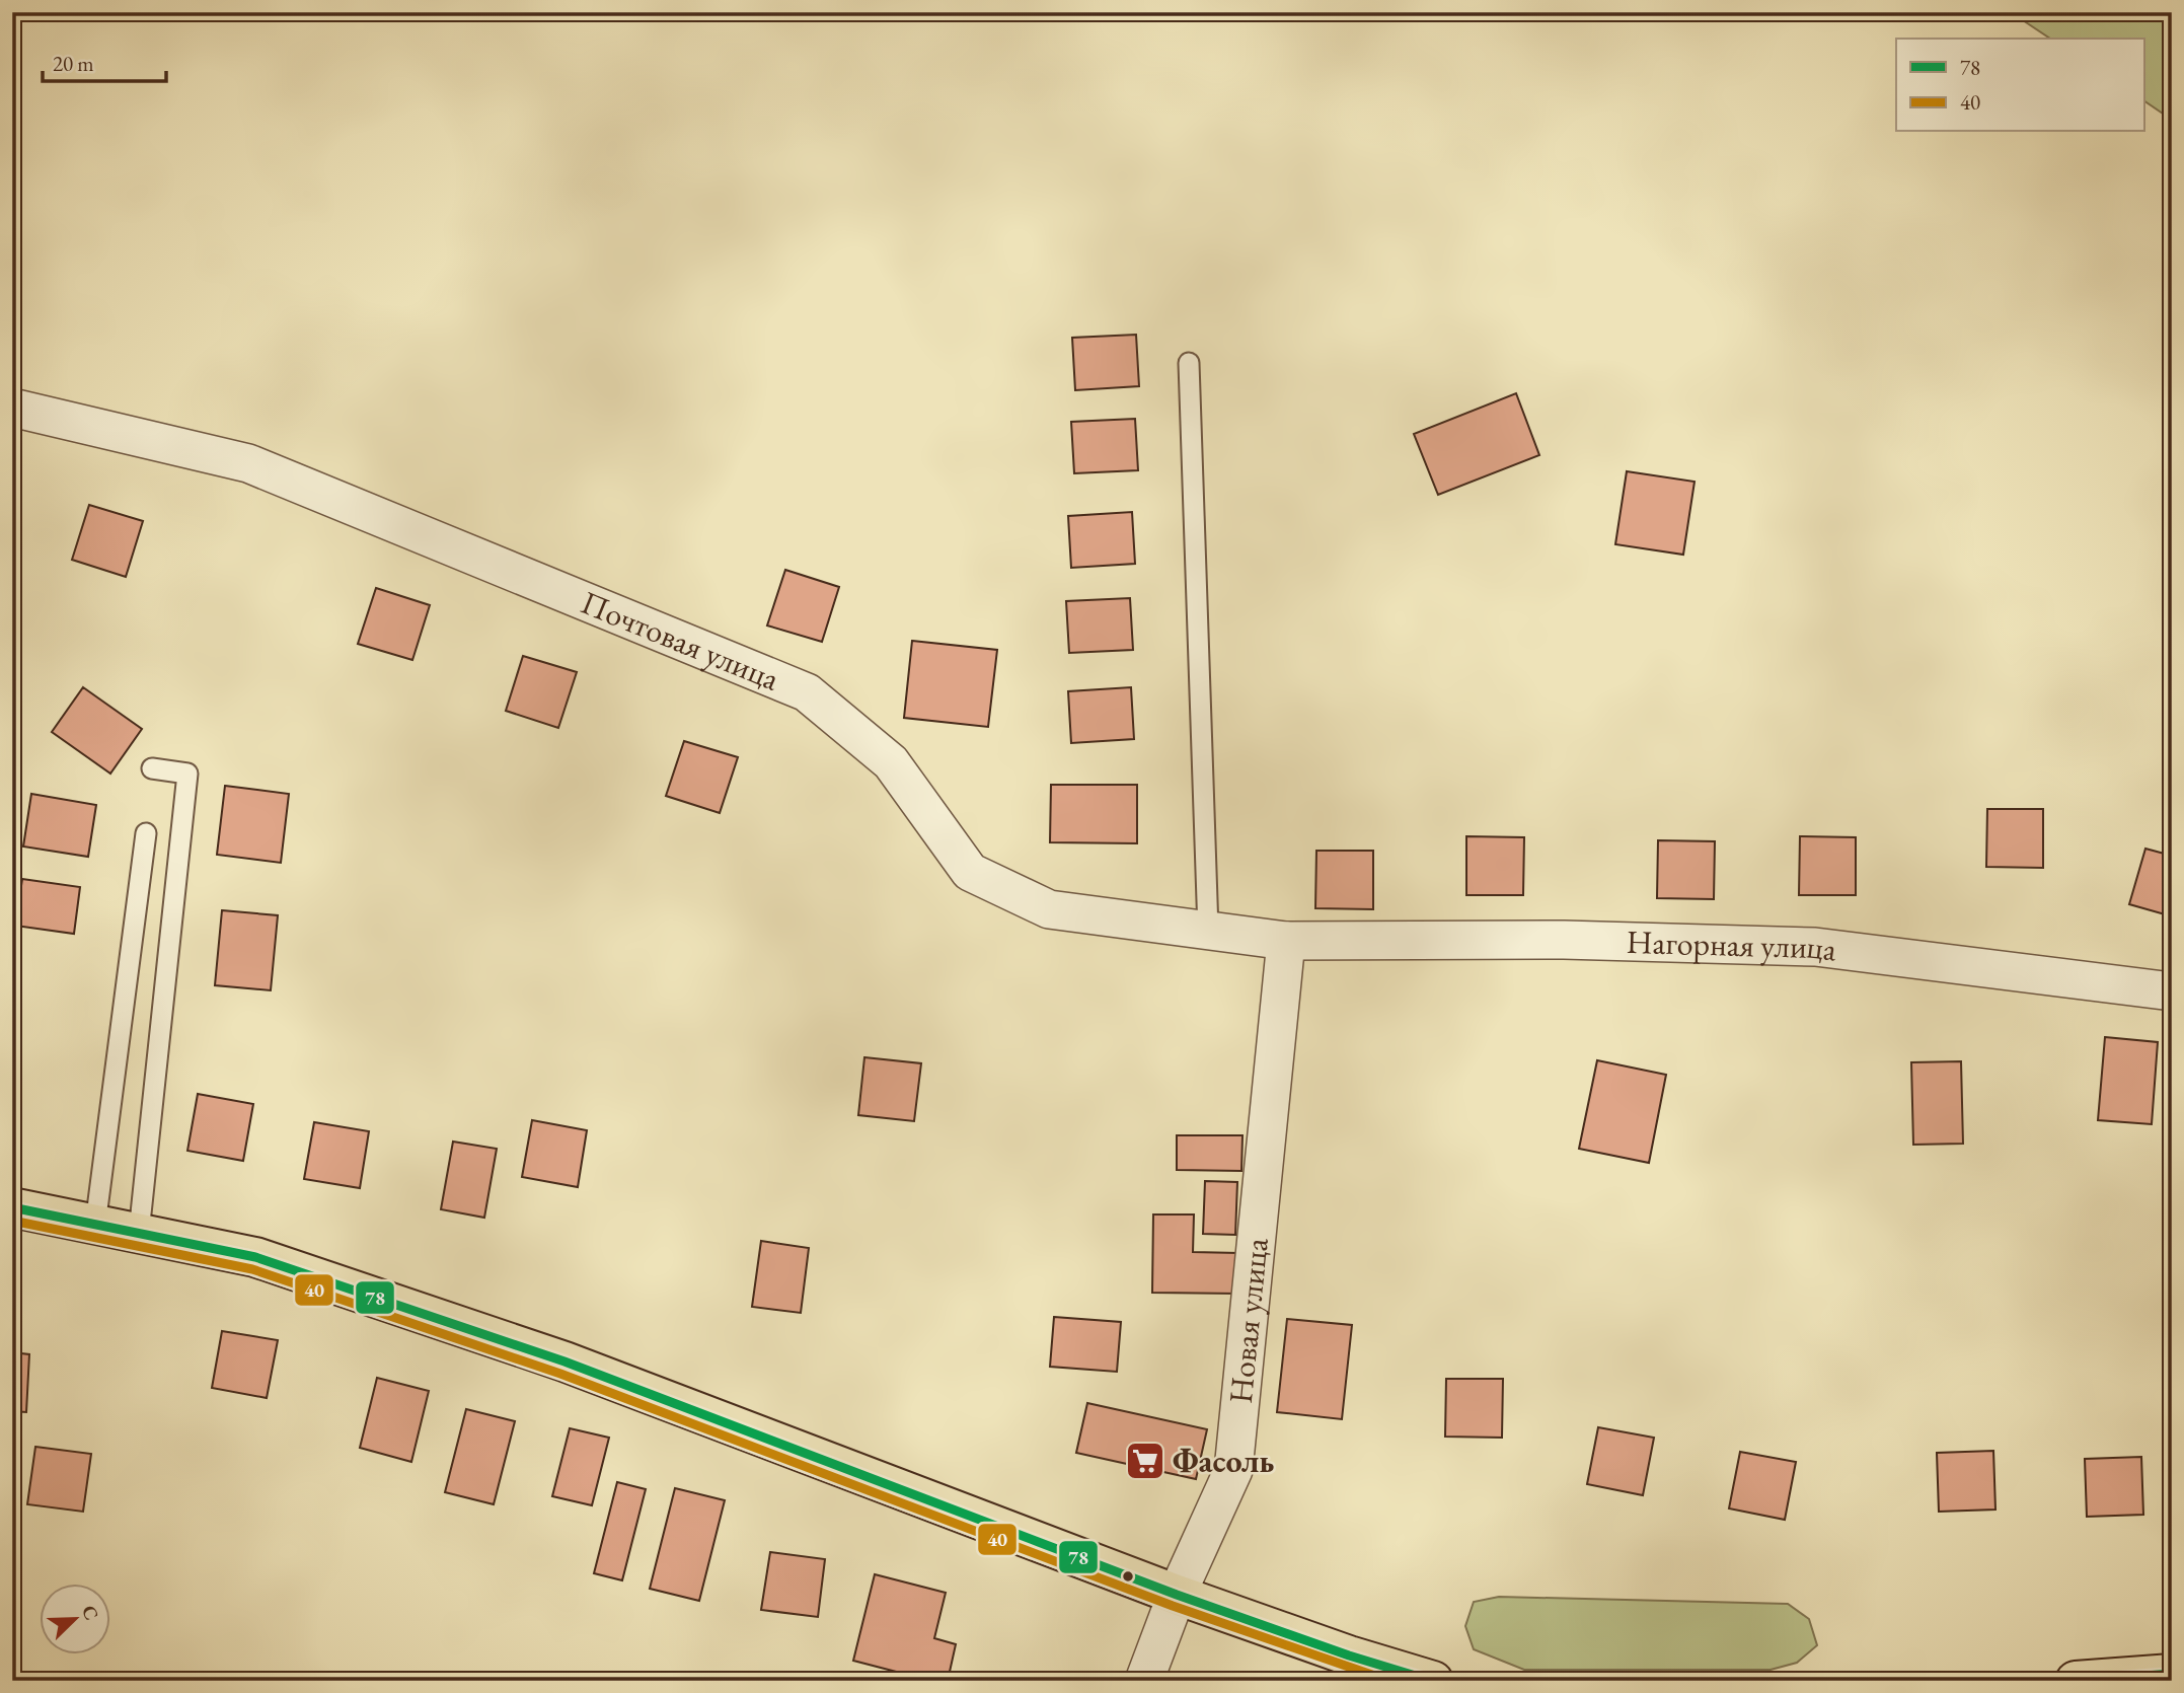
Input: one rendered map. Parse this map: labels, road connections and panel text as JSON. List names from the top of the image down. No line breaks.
{"streets":{"street":["Почтовая улица","Нагорная улица","Новая улица"]},"crossings":[["Почтовая улица","Нагорная улица"],["Почтовая улица","Новая улица"],["Нагорная улица","Новая улица"]],"places":{"supermarket":["Фасоль"]},"lines":["transit line 78","transit line 40"],"legend":["78","40"],"scale_bar":"20 m","north":"top right"}
